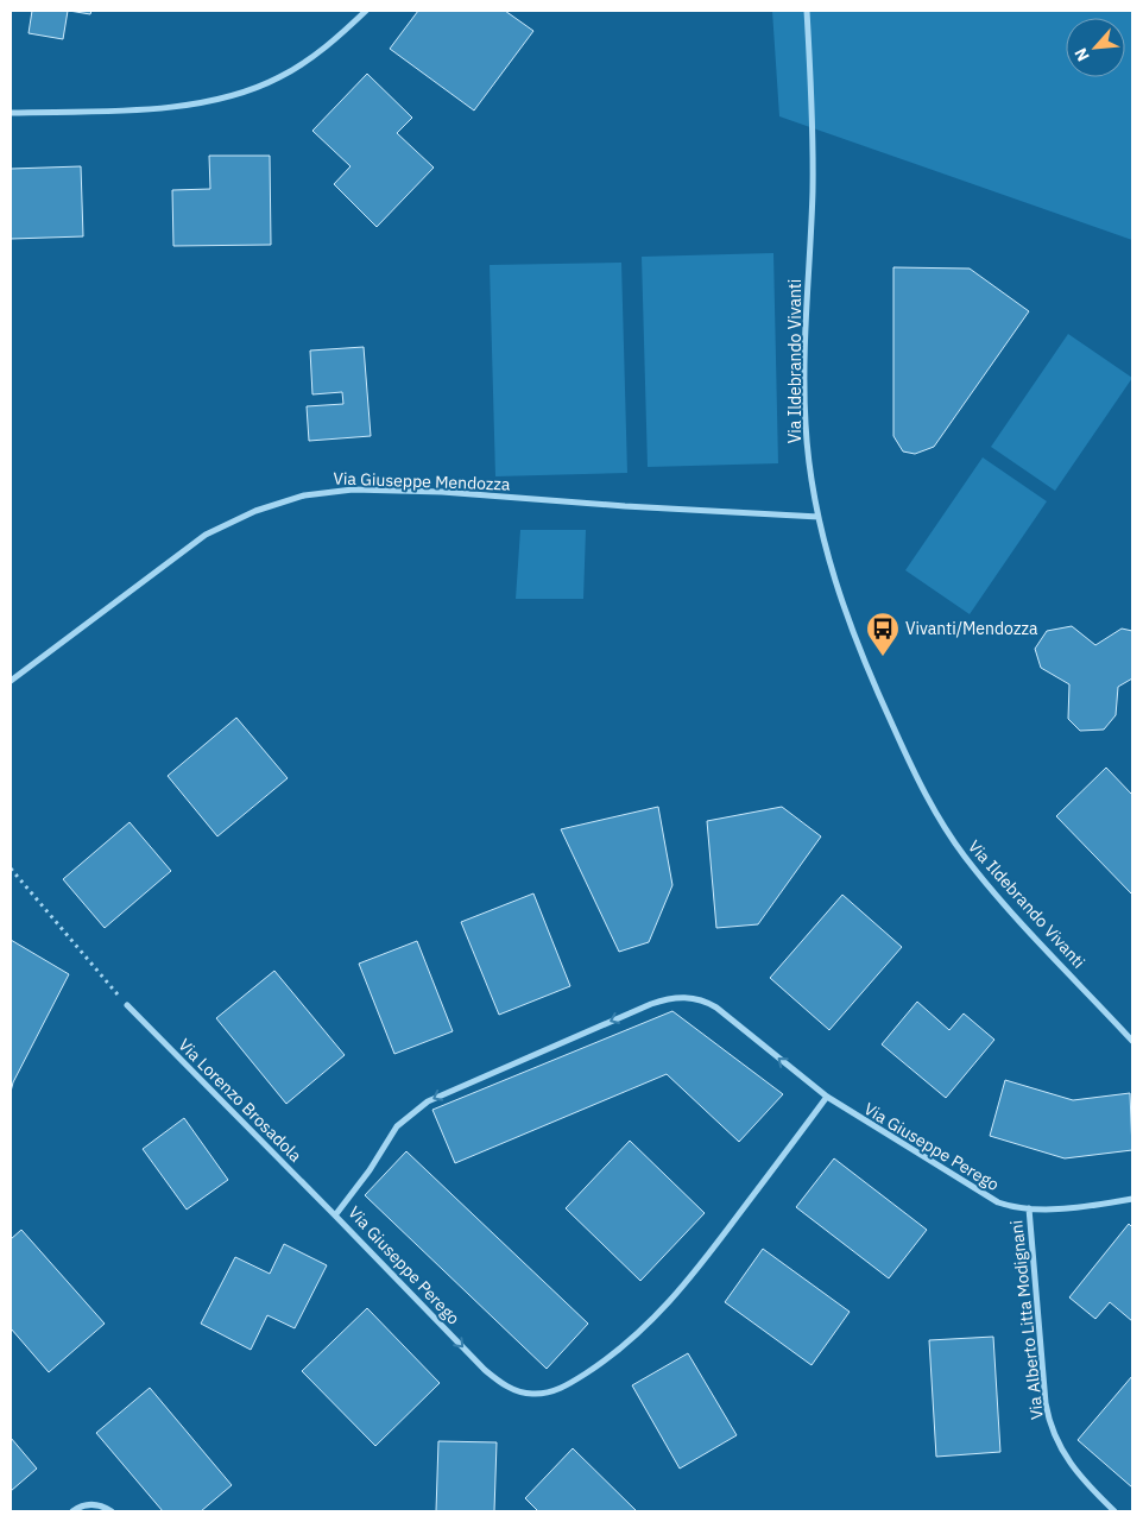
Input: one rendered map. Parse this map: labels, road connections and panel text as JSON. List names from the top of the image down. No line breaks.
{"streets":{"street":["Via Ildebrando Vivanti","Via Giuseppe Mendozza","Via Lorenzo Brosadola","Via Giuseppe Perego","Via Alberto Litta Modignani"]},"crossings":[["Via Ildebrando Vivanti","Via Giuseppe Mendozza"],["Via Lorenzo Brosadola","Via Giuseppe Perego"],["Via Giuseppe Perego","Via Alberto Litta Modignani"]],"places":{"bus stop":["Vivanti/Mendozza"]},"north":"bottom left"}
